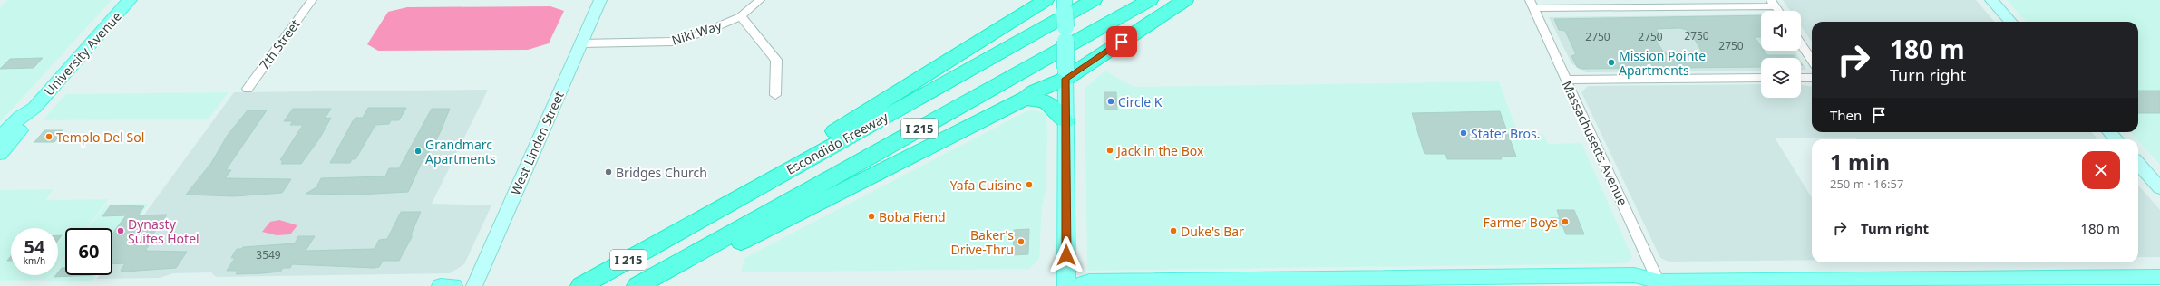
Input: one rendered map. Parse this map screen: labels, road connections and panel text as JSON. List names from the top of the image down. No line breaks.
{"streets":{"highway":["I 215","Escondido Freeway"],"main road":["University Avenue","West Linden Street"],"street":["Niki Way","7th Street","Massachusetts Avenue"]},"crossings":[["Niki Way","West Linden Street"]],"places":["Mission Pointe Apartments","Circle K","Stater Bros.","Templo Del Sol","Jack in the Box","Grandmarc Apartments","Bridges Church","Yafa Cuisine","Boba Fiend","Farmer Boys","Dynasty Suites Hotel","Duke's Bar","Baker's Drive-Thru"],"house_numbers":["2750","2750","2750","2750","3549"],"page":{"turn":["180 m","Turn right"],"then":"Then","heading":["1 min","250 m · 16:57"],"list":[{"name":"Turn right","value":"180 m"}],"speed":"54 km/h","limit":"60"}}
